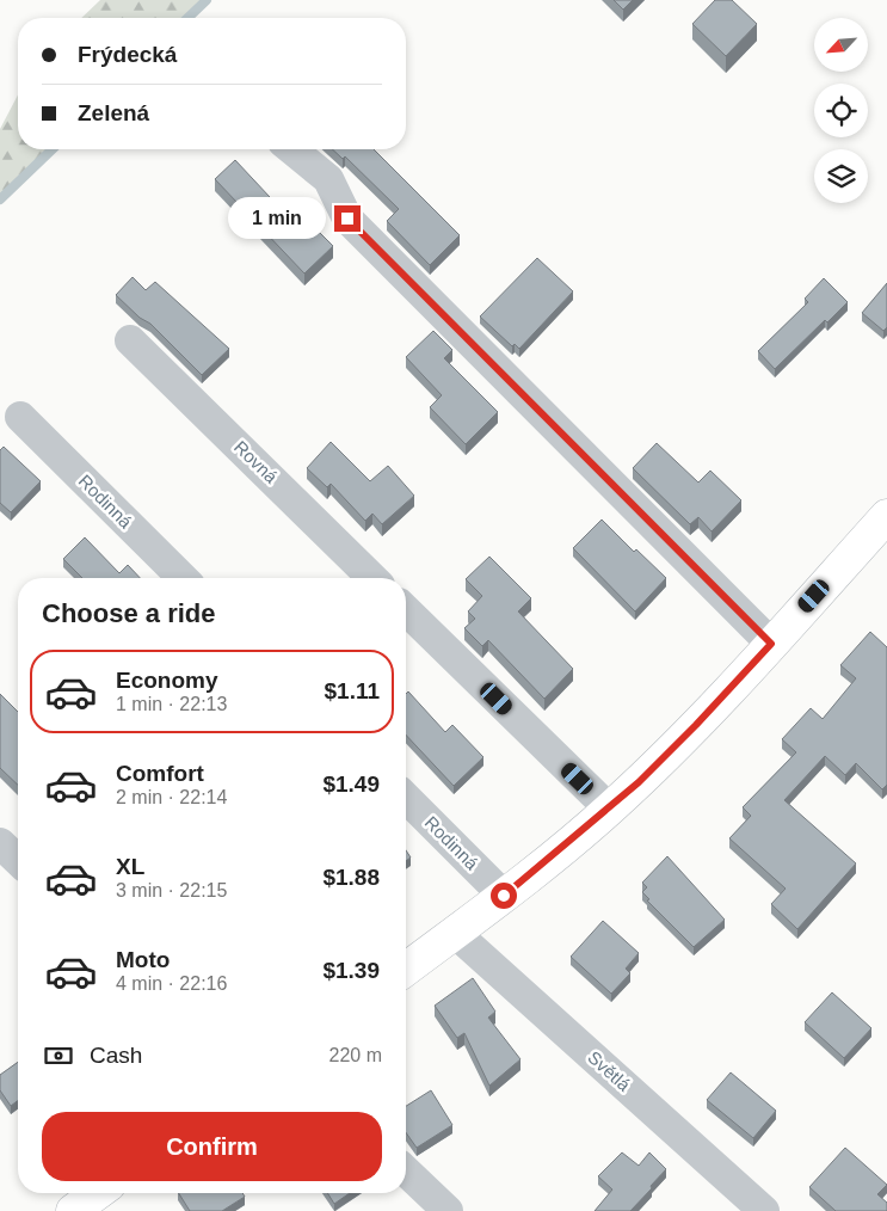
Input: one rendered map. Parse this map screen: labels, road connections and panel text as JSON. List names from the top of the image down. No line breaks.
{"streets":{"street":["Rovná","Rodinná","Světlá"]},"north":"bottom left","page":{"banner":["Frýdecká","Zelená"],"bubble":"1 min","heading":"Choose a ride","list":[{"name":"Economy","note":"1 min · 22:13","value":"$1.11"},{"name":"Comfort","note":"2 min · 22:14","value":"$1.49"},{"name":"XL","note":"3 min · 22:15","value":"$1.88"},{"name":"Moto","note":"4 min · 22:16","value":"$1.39"}],"pay":["Cash","220 m"],"buttons":"Confirm"}}
